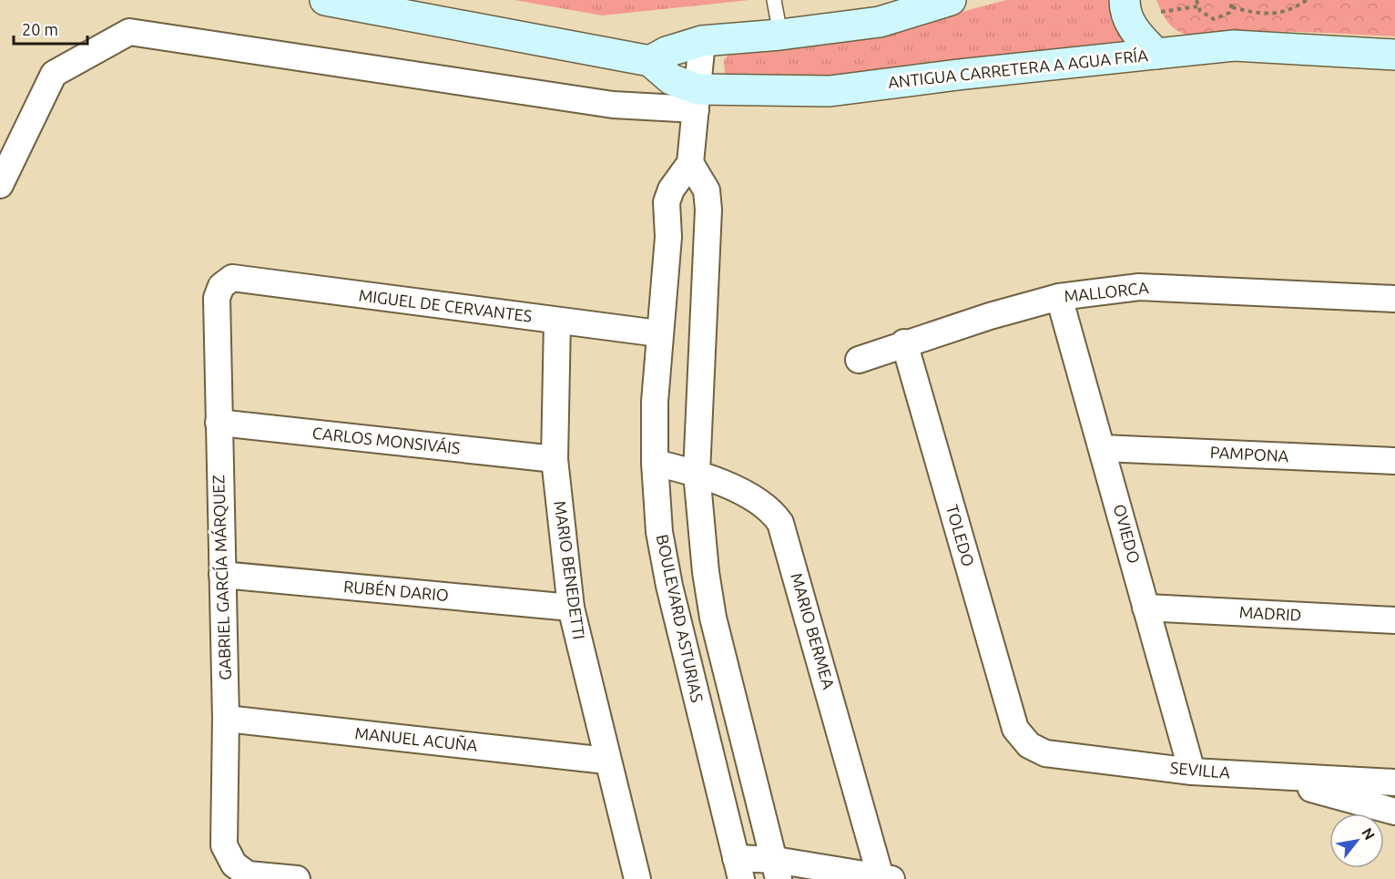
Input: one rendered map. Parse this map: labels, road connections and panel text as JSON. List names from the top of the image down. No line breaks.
{"streets":{"street":["ANTIGUA CARRETERA A AGUA FRÍA","MALLORCA","MIGUEL DE CERVANTES","CARLOS MONSIVÁIS","PAMPONA","OVIEDO","TOLEDO","MARIO BENEDETTI","GABRIEL GARCÍA MÁRQUEZ","RUBÉN DARIO","MADRID","BOULEVARD ASTURIAS","MARIO BERMEA","MANUEL ACUÑA","SEVILLA"]},"crossings":[["MALLORCA","OVIEDO"],["MALLORCA","TOLEDO"],["MIGUEL DE CERVANTES","MARIO BENEDETTI"],["MIGUEL DE CERVANTES","GABRIEL GARCÍA MÁRQUEZ"],["MIGUEL DE CERVANTES","BOULEVARD ASTURIAS"],["CARLOS MONSIVÁIS","MARIO BENEDETTI"],["CARLOS MONSIVÁIS","GABRIEL GARCÍA MÁRQUEZ"],["PAMPONA","OVIEDO"],["OVIEDO","MADRID"],["OVIEDO","SEVILLA"],["TOLEDO","SEVILLA"],["MARIO BENEDETTI","RUBÉN DARIO"],["MARIO BENEDETTI","MANUEL ACUÑA"],["GABRIEL GARCÍA MÁRQUEZ","RUBÉN DARIO"],["GABRIEL GARCÍA MÁRQUEZ","MANUEL ACUÑA"],["BOULEVARD ASTURIAS","MARIO BERMEA"]],"scale_bar":"20 m","north":"top right"}
